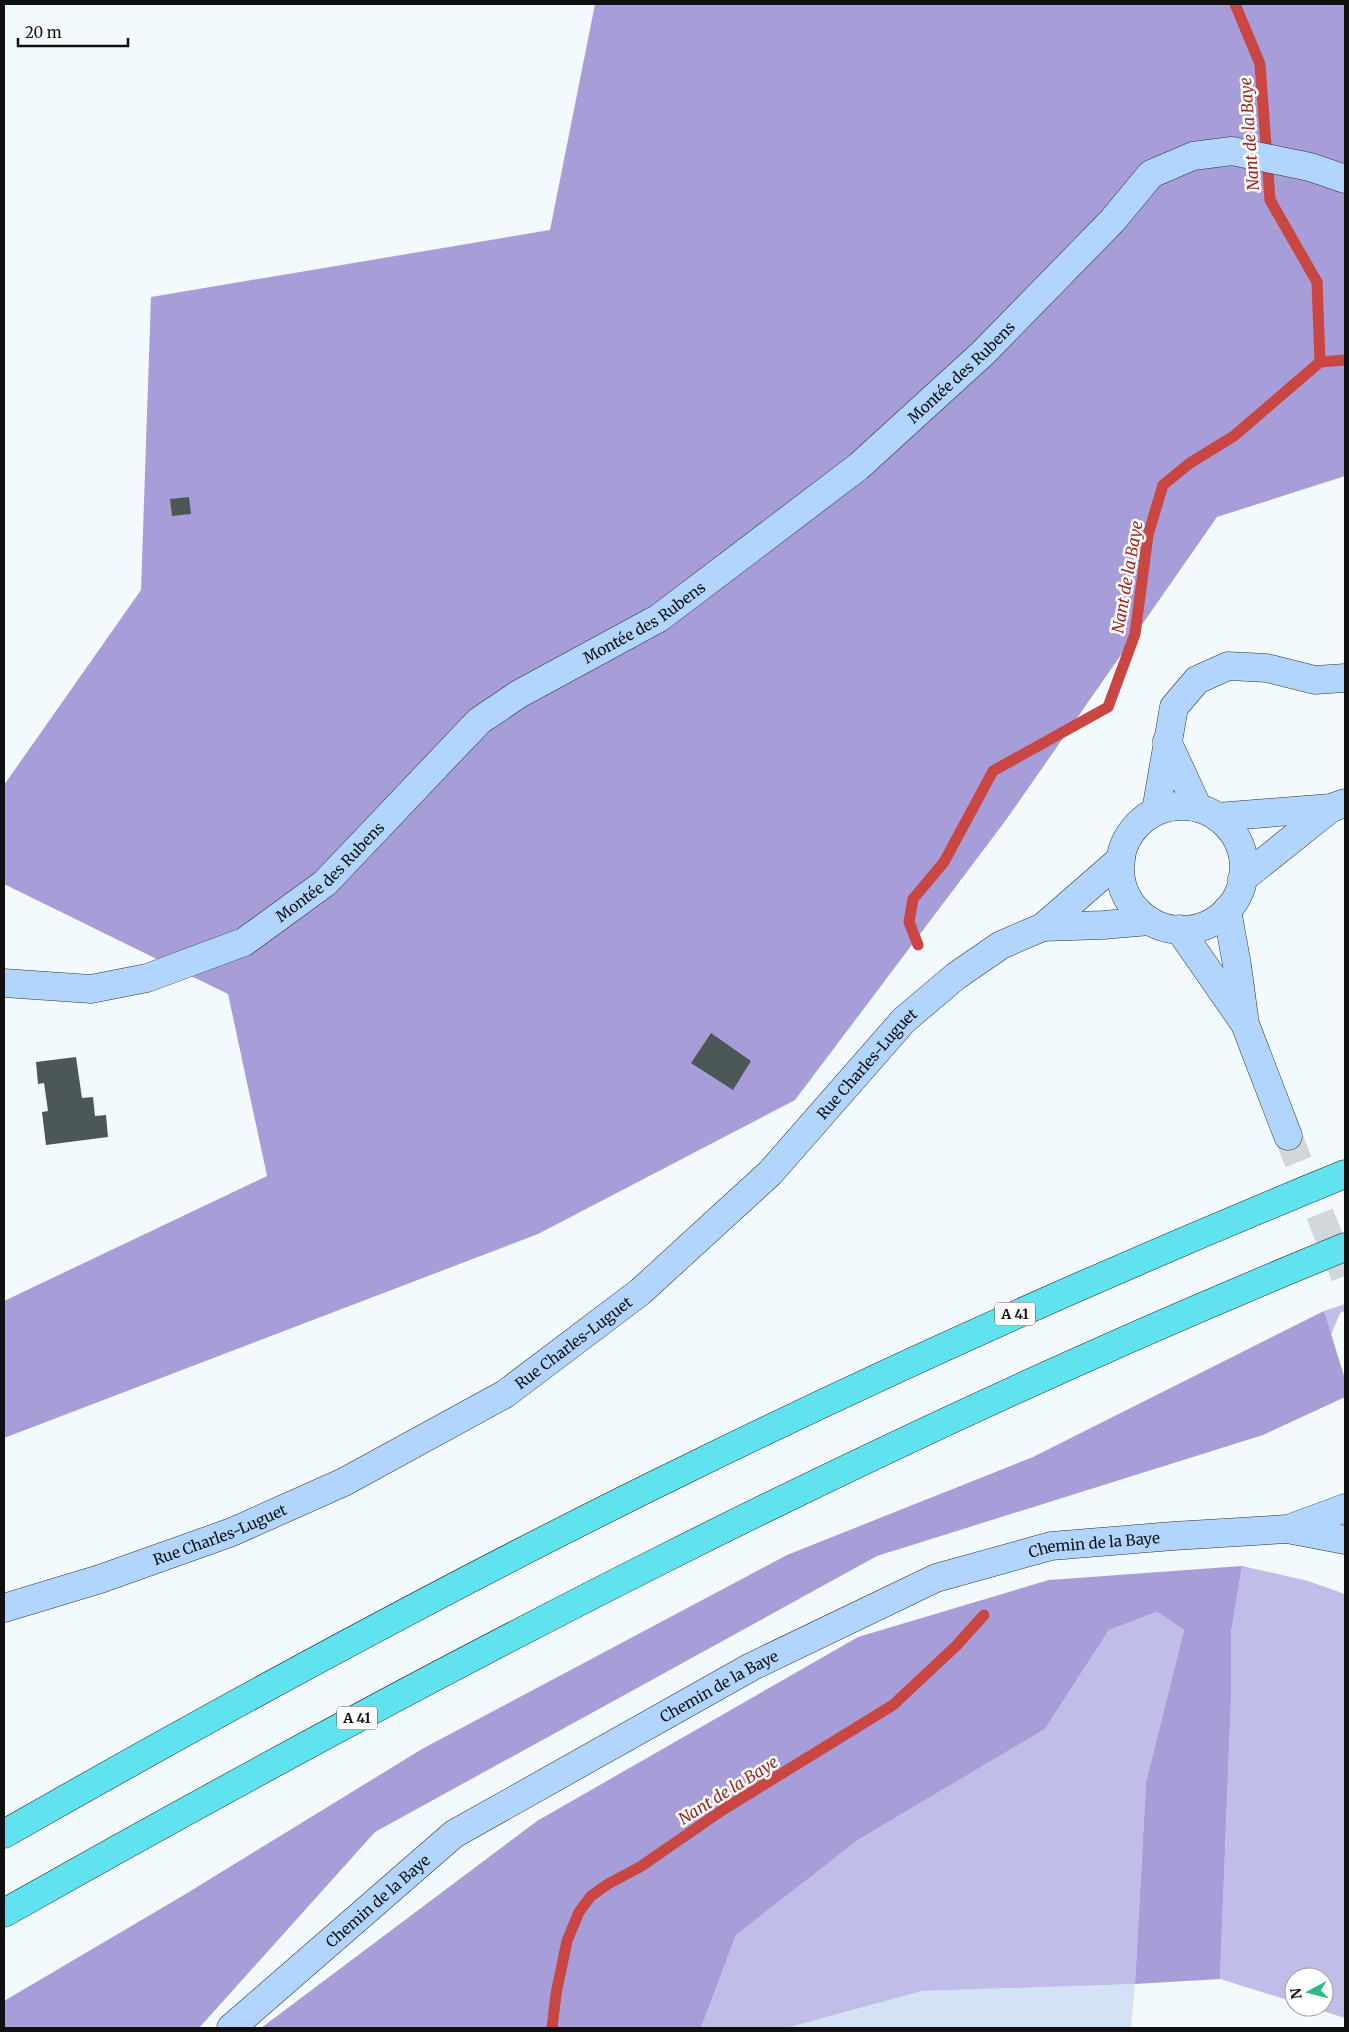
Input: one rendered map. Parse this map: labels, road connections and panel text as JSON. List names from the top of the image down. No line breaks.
{"streets":{"highway":["A 41"],"street":["Montée des Rubens","Rue Charles-Luguet","Chemin de la Baye"]},"water":["Nant de la Baye"],"scale_bar":"20 m","north":"left"}
